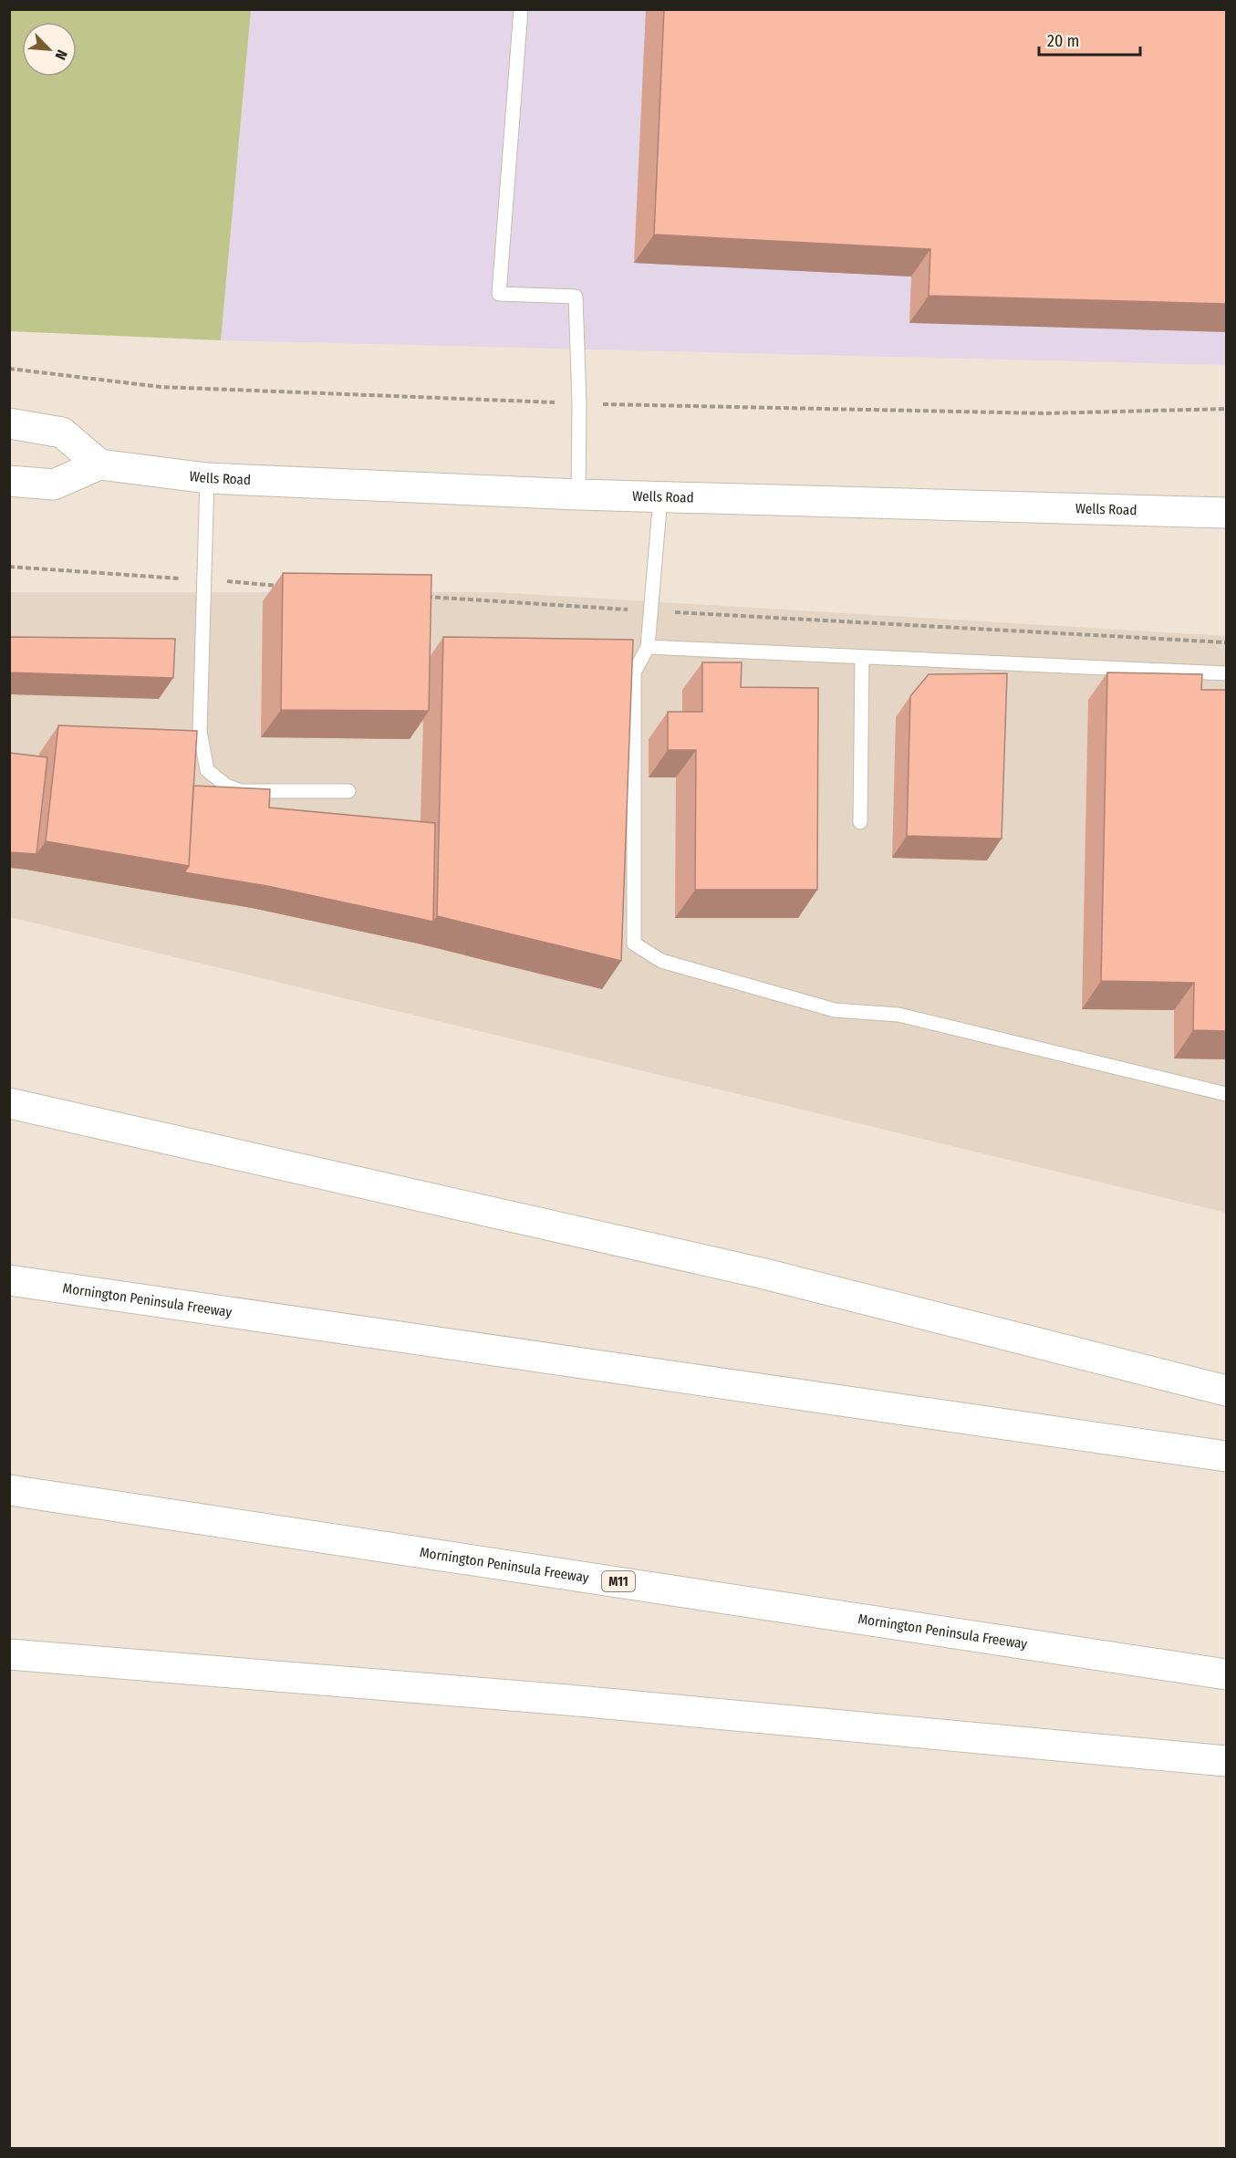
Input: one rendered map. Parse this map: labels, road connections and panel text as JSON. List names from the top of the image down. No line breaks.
{"streets":{"main road":["Wells Road","Mornington Peninsula Freeway","M11"]},"scale_bar":"20 m","north":"bottom right"}
